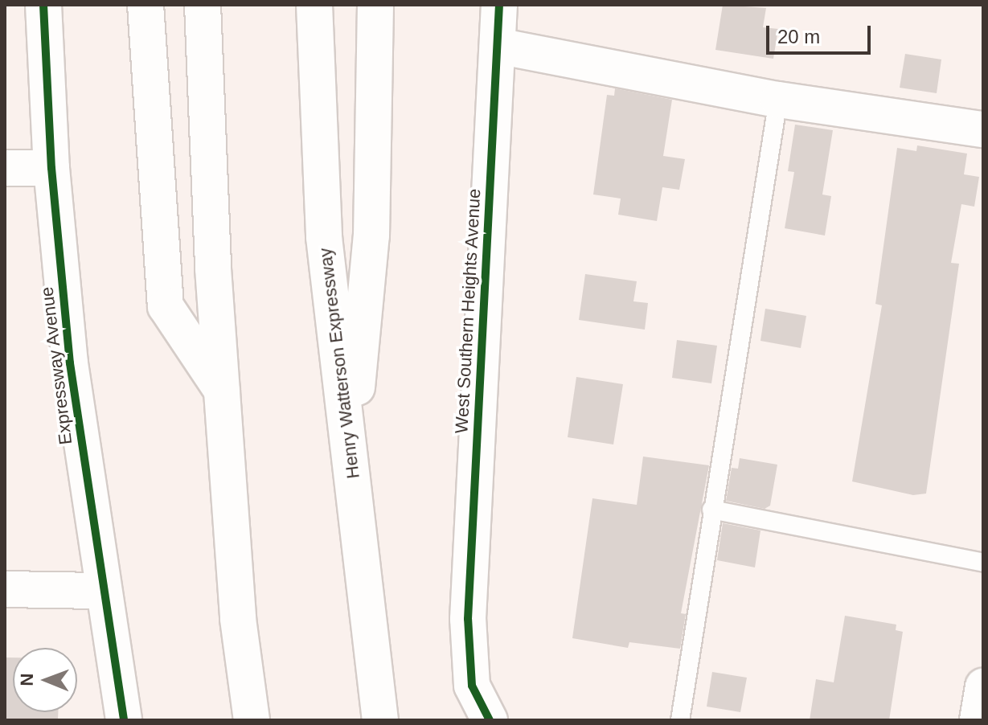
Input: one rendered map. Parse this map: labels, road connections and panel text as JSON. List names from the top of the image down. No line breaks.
{"streets":{"main road":["West Southern Heights Avenue","Henry Watterson Expressway","Expressway Avenue"]},"scale_bar":"20 m","north":"left"}
